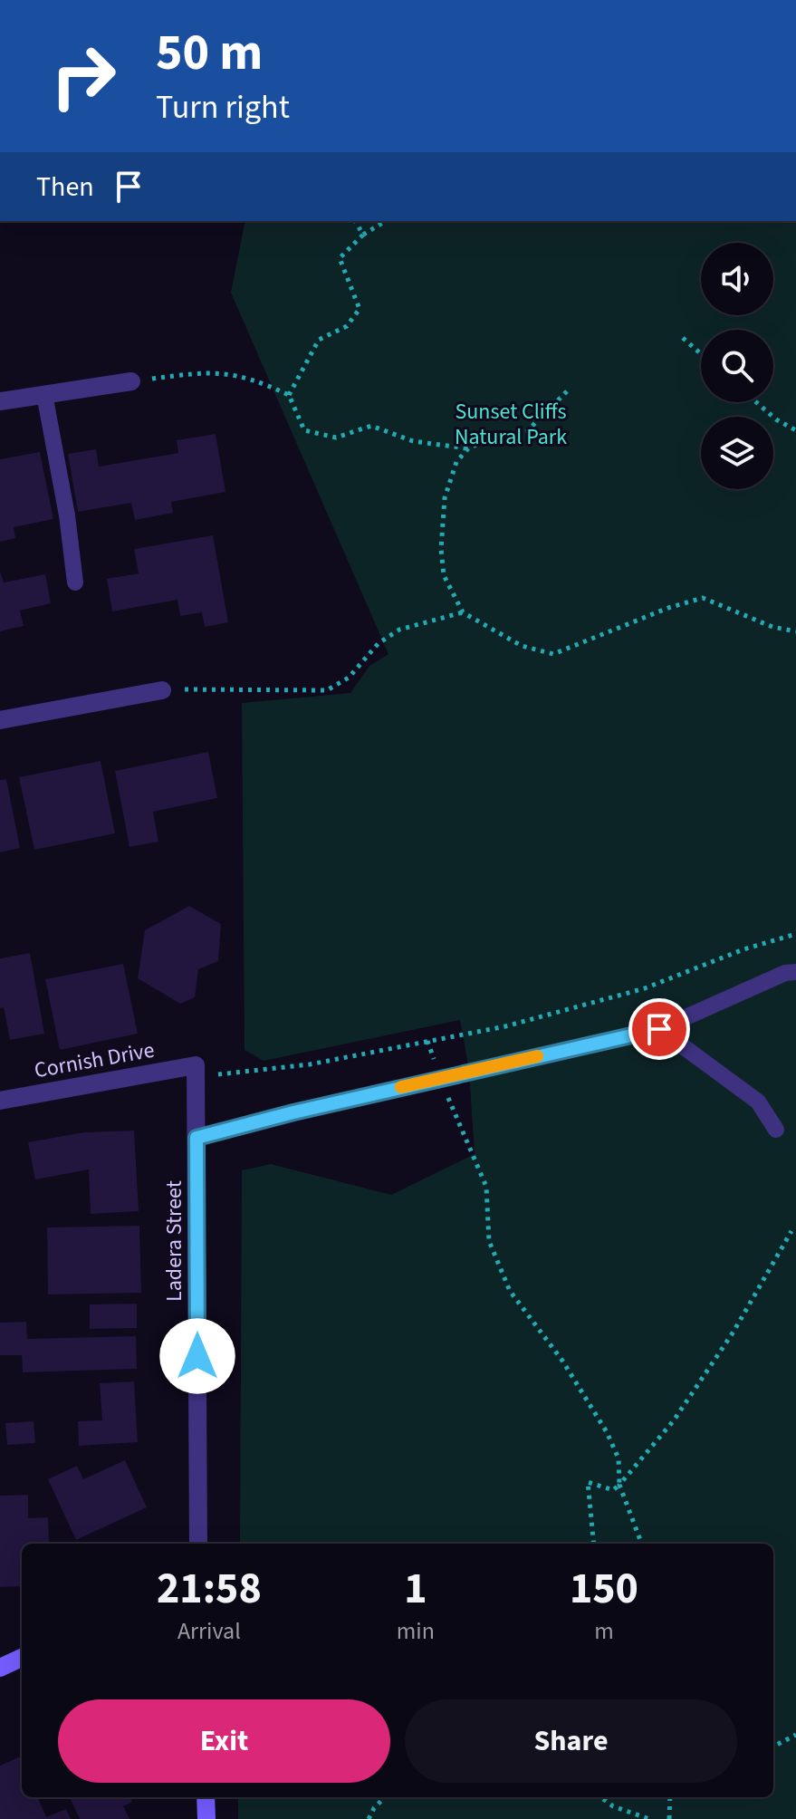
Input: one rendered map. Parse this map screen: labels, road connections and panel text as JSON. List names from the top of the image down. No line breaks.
{"streets":{"street":["Cornish Drive","Ladera Street"]},"crossings":[["Cornish Drive","Ladera Street"]],"parks":["Sunset Cliffs Natural Park"],"page":{"turn":["50 m","Turn right"],"then":"Then","eta":["21:58","Arrival","1","min","150","m"],"buttons":["Exit","Share"]}}
